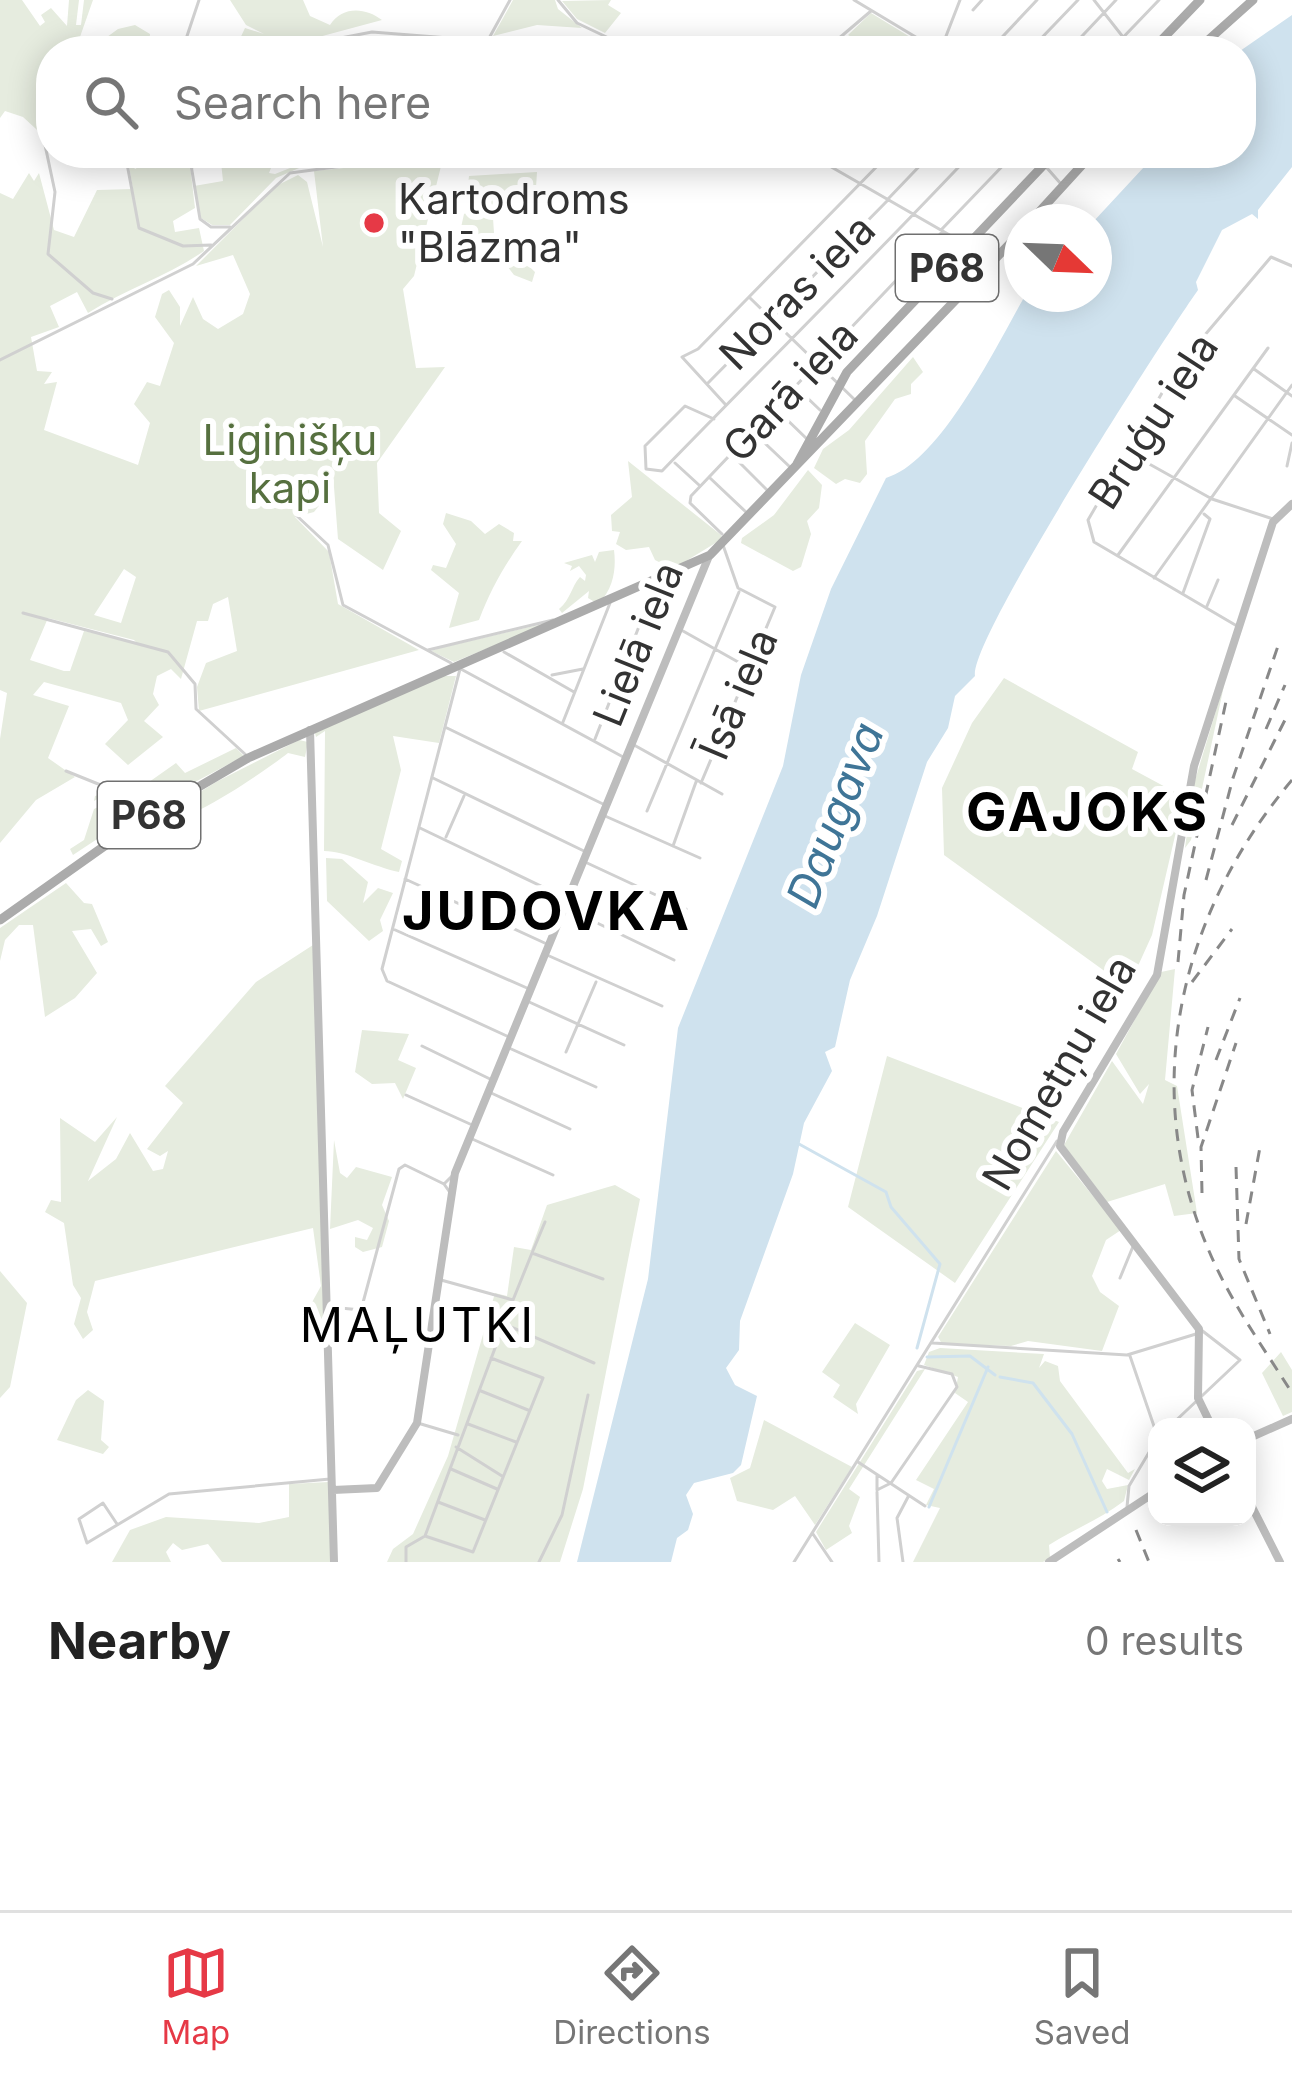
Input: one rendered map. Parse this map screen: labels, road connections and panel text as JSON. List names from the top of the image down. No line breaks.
{"streets":{"main road":["P68","Lielā iela"],"street":["Noras iela","Garā iela","Bruģu iela","Īsā iela","Nometņu iela"]},"crossings":[["P68","Lielā iela"],["Garā iela","Lielā iela"]],"districts":["GAJOKS","JUDOVKA","MAĻUTKI"],"water":["Daugava"],"parks":["Liginišķu kapi"],"places":["Kartodroms \"Blāzma\""],"north":"bottom right","page":{"search":"Search here","heading":["Nearby","0 results"],"nav":["Map","Directions","Saved"]}}
